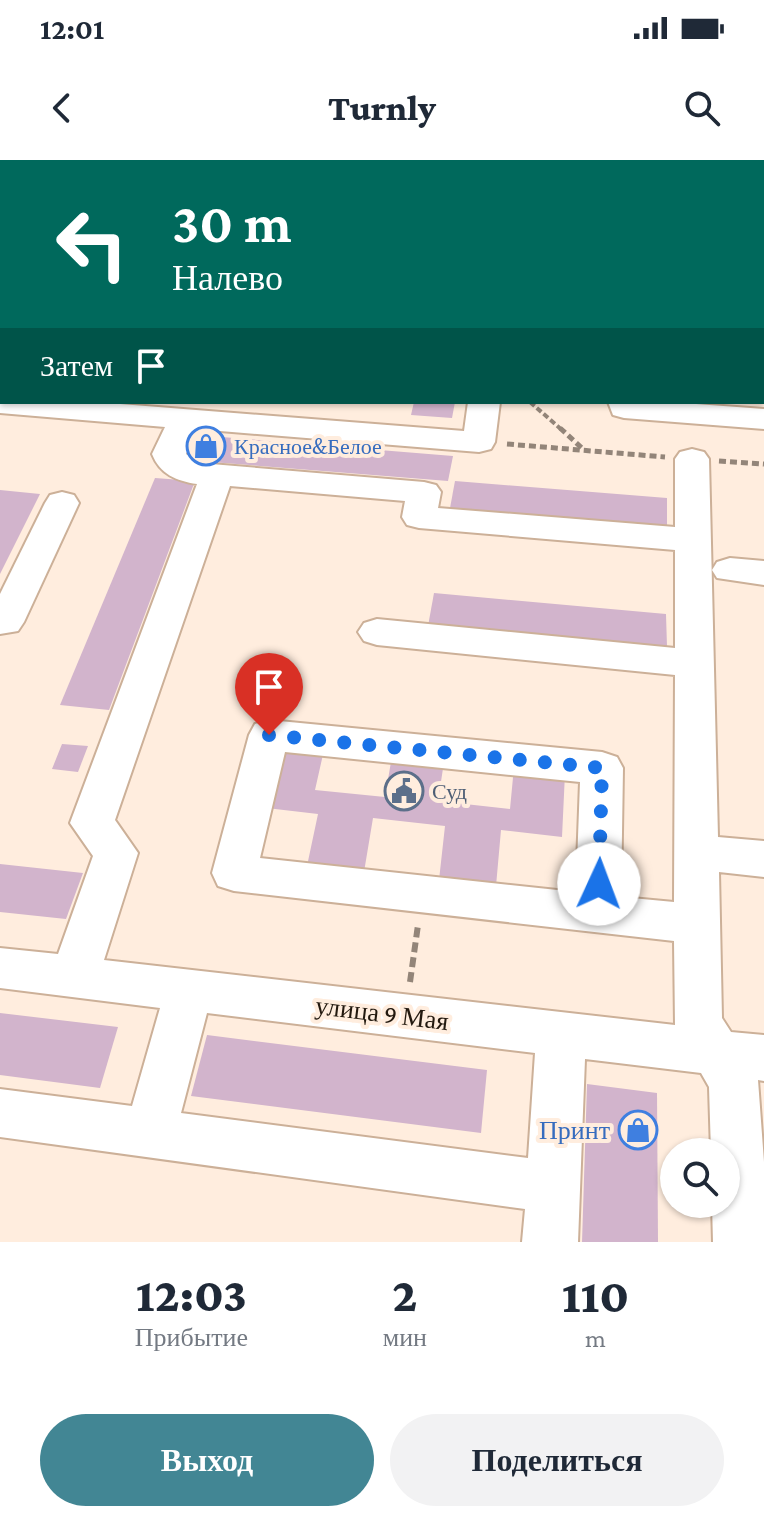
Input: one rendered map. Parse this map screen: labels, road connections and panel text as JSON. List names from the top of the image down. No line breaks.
{"streets":{"street":["улица 9 Мая"]},"places":{"shop":["Красное&Белое","Принт"],"public building":["Суд"]},"page":{"status":"12:01","header":"Turnly","turn":["30 m","Налево"],"then":"Затем","eta":["12:03","Прибытие","2","мин","110","m"],"buttons":["Выход","Поделиться"]}}
